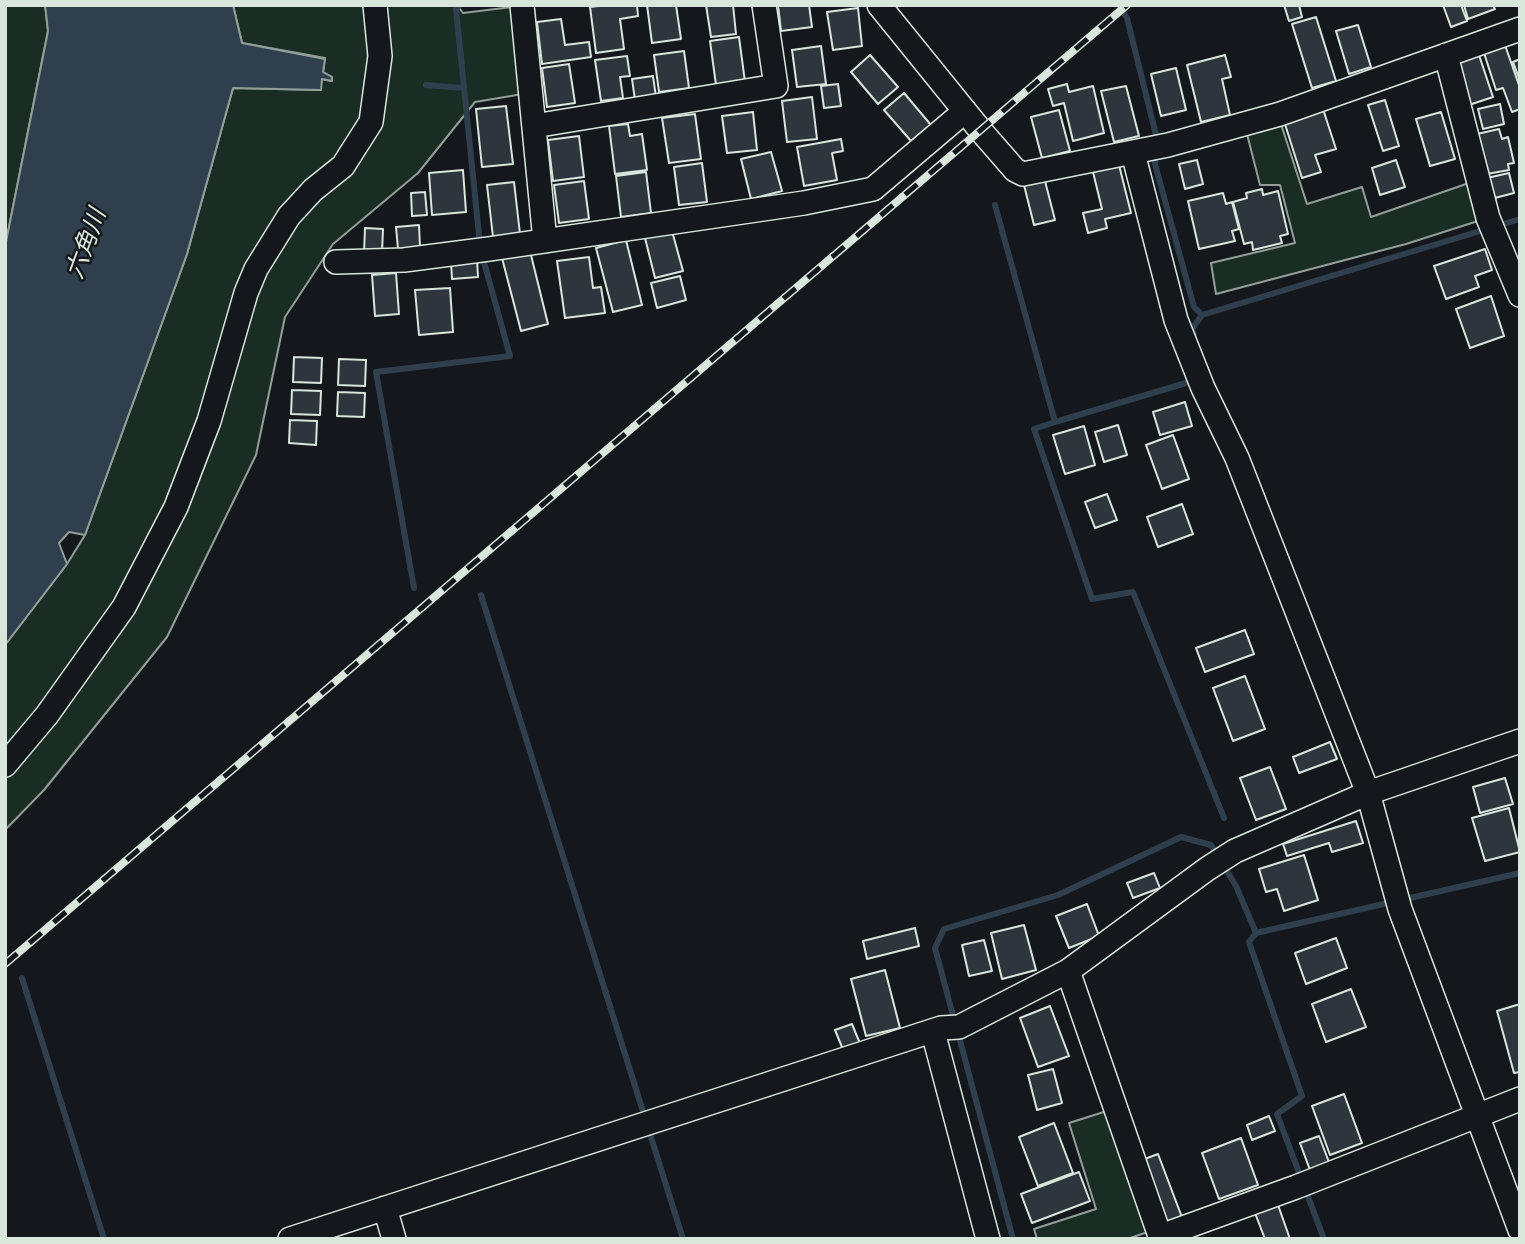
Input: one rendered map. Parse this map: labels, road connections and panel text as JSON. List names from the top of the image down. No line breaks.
{"water":["六角川"]}
